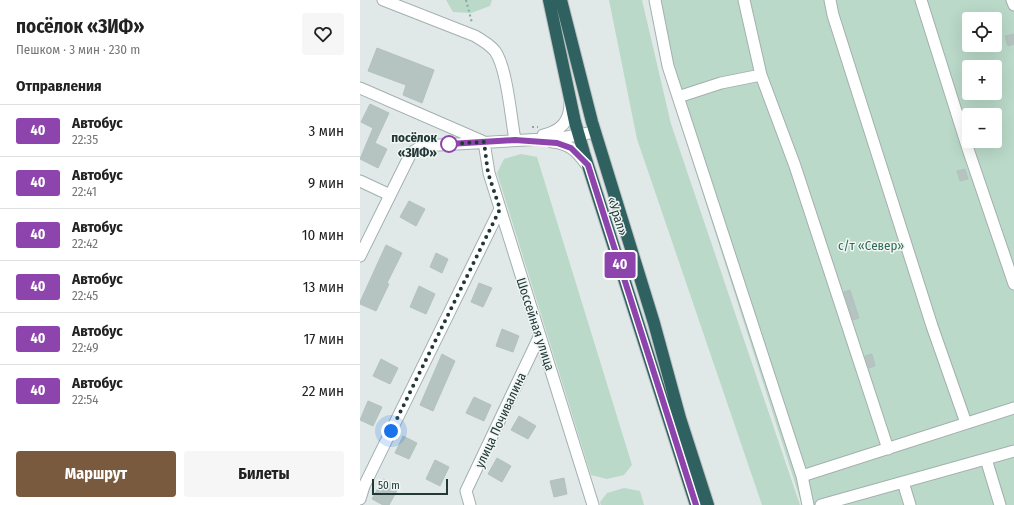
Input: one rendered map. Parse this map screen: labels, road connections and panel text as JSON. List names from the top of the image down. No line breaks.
{"streets":{"highway":["«Урал»"],"street":["Шоссейная улица","улица Почивалина"]},"crossings":[["Шоссейная улица","улица Почивалина"]],"parks":["с/т «Север»"],"places":["посёлок «ЗИФ»"],"lines":["bus line 40"],"scale_bar":"50 m","page":{"heading":[["посёлок «ЗИФ»","Пешком · 3 мин · 230 m"],"Отправления"],"on_map":"40","map_buttons":["+","−"],"list":[{"mark":"40","name":"Автобус","note":"22:35","value":"3 мин"},{"mark":"40","name":"Автобус","note":"22:41","value":"9 мин"},{"mark":"40","name":"Автобус","note":"22:42","value":"10 мин"},{"mark":"40","name":"Автобус","note":"22:45","value":"13 мин"},{"mark":"40","name":"Автобус","note":"22:49","value":"17 мин"},{"mark":"40","name":"Автобус","note":"22:54","value":"22 мин"}],"buttons":["Маршрут","Билеты"],"scale":"50 m"}}
